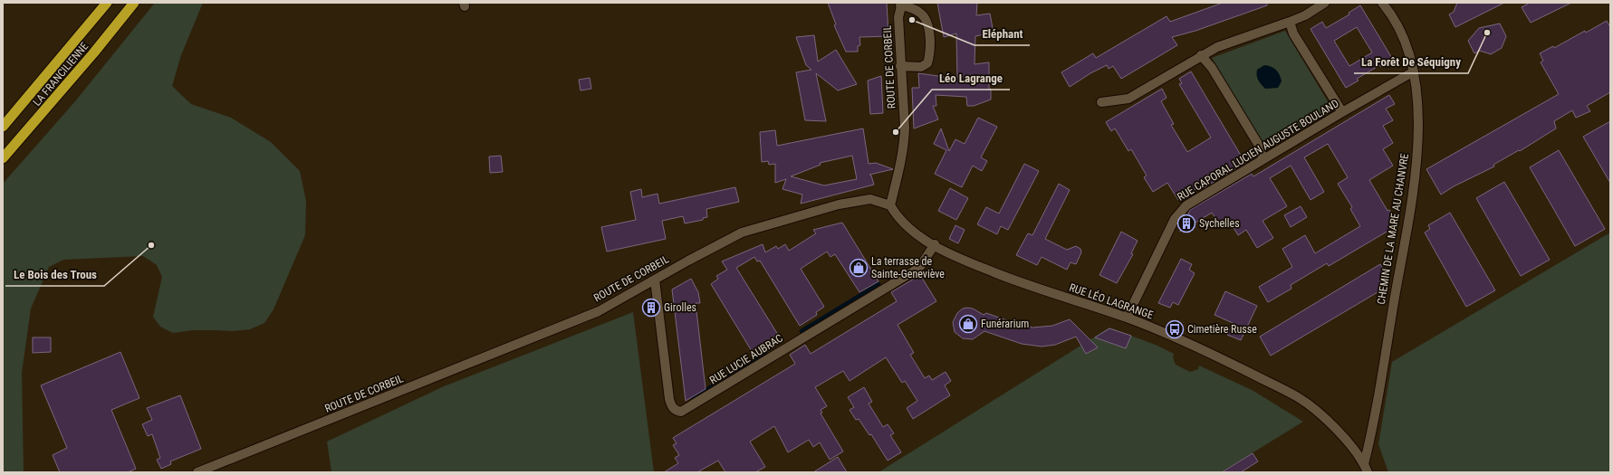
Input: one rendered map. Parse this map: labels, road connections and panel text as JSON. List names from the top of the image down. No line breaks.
{"streets":{"highway":["LA FRANCILIENNE"],"street":["ROUTE DE CORBEIL","RUE CAPORAL LUCIEN AUGUSTE BOULAND","CHEMIN DE LA MARE AU CHANVRE","RUE LÉO LAGRANGE","RUE LUCIE AUBRAC"]},"crossings":[["ROUTE DE CORBEIL","RUE LÉO LAGRANGE"],["ROUTE DE CORBEIL","RUE LUCIE AUBRAC"],["RUE CAPORAL LUCIEN AUGUSTE BOULAND","CHEMIN DE LA MARE AU CHANVRE"],["RUE CAPORAL LUCIEN AUGUSTE BOULAND","RUE LÉO LAGRANGE"],["CHEMIN DE LA MARE AU CHANVRE","RUE LÉO LAGRANGE"],["RUE LÉO LAGRANGE","RUE LUCIE AUBRAC"]],"places":{"other":["Eléphant","La Forêt De Séquigny","Léo Lagrange","Le Bois des Trous"],"building":["Sychelles","Girolles"],"shop":["La terrasse de Sainte-Geneviève","Funérarium"],"bus stop":["Cimetière Russe"]}}
